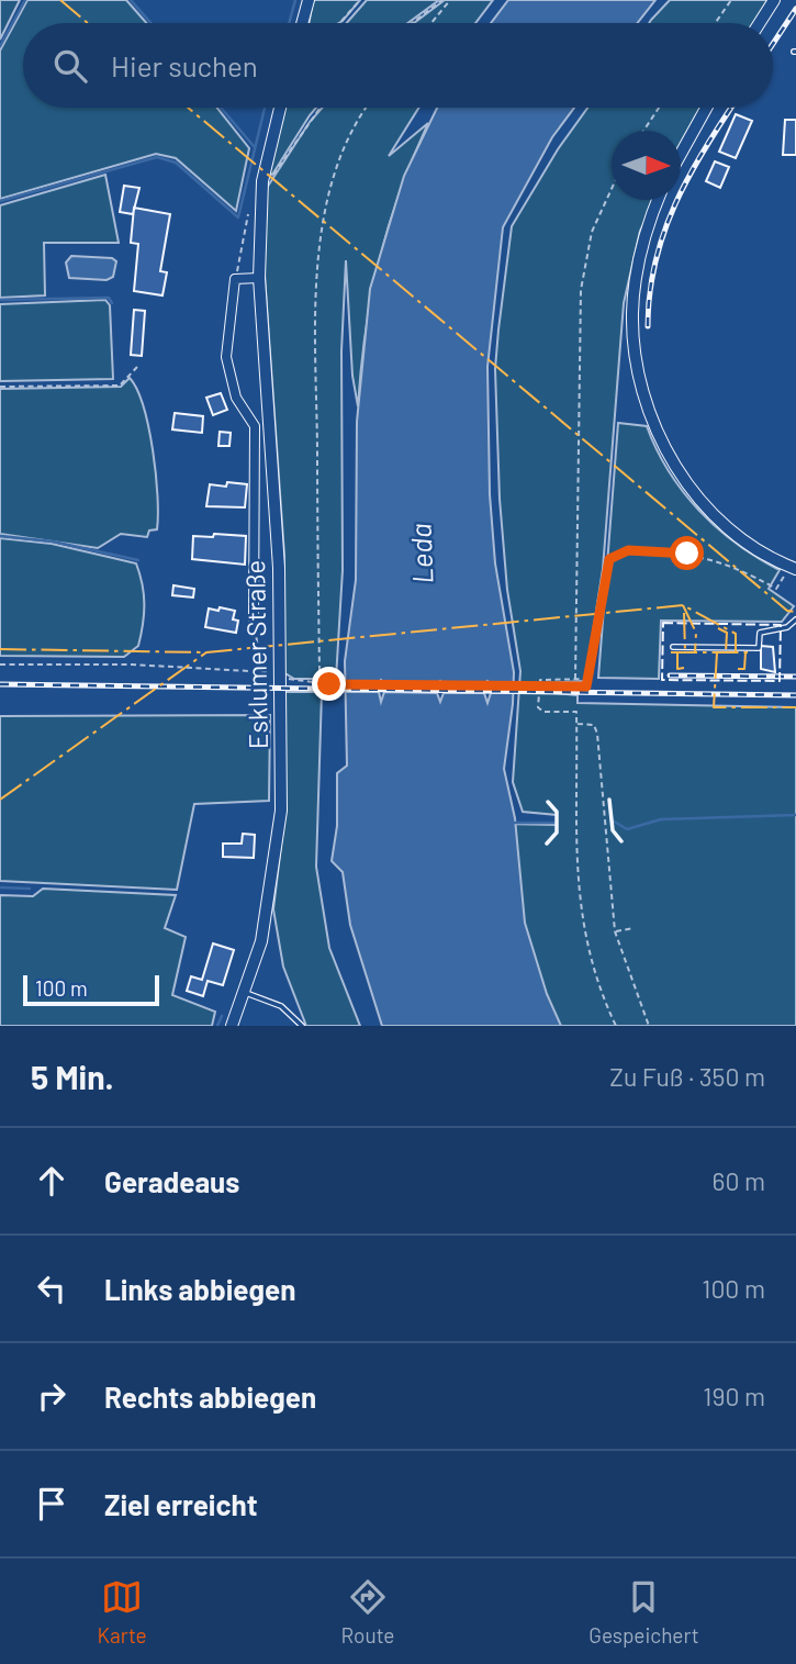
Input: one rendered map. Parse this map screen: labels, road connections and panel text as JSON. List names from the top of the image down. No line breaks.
{"streets":{"street":["Esklumer Straße"]},"water":["Leda"],"scale_bar":"100 m","north":"right","page":{"search":"Hier suchen","scale":"100 m","heading":["5 Min.","Zu Fuß · 350 m"],"list":[["Geradeaus","60 m"],["Links abbiegen","100 m"],["Rechts abbiegen","190 m"],"Ziel erreicht"],"nav":["Karte","Route","Gespeichert"]}}
